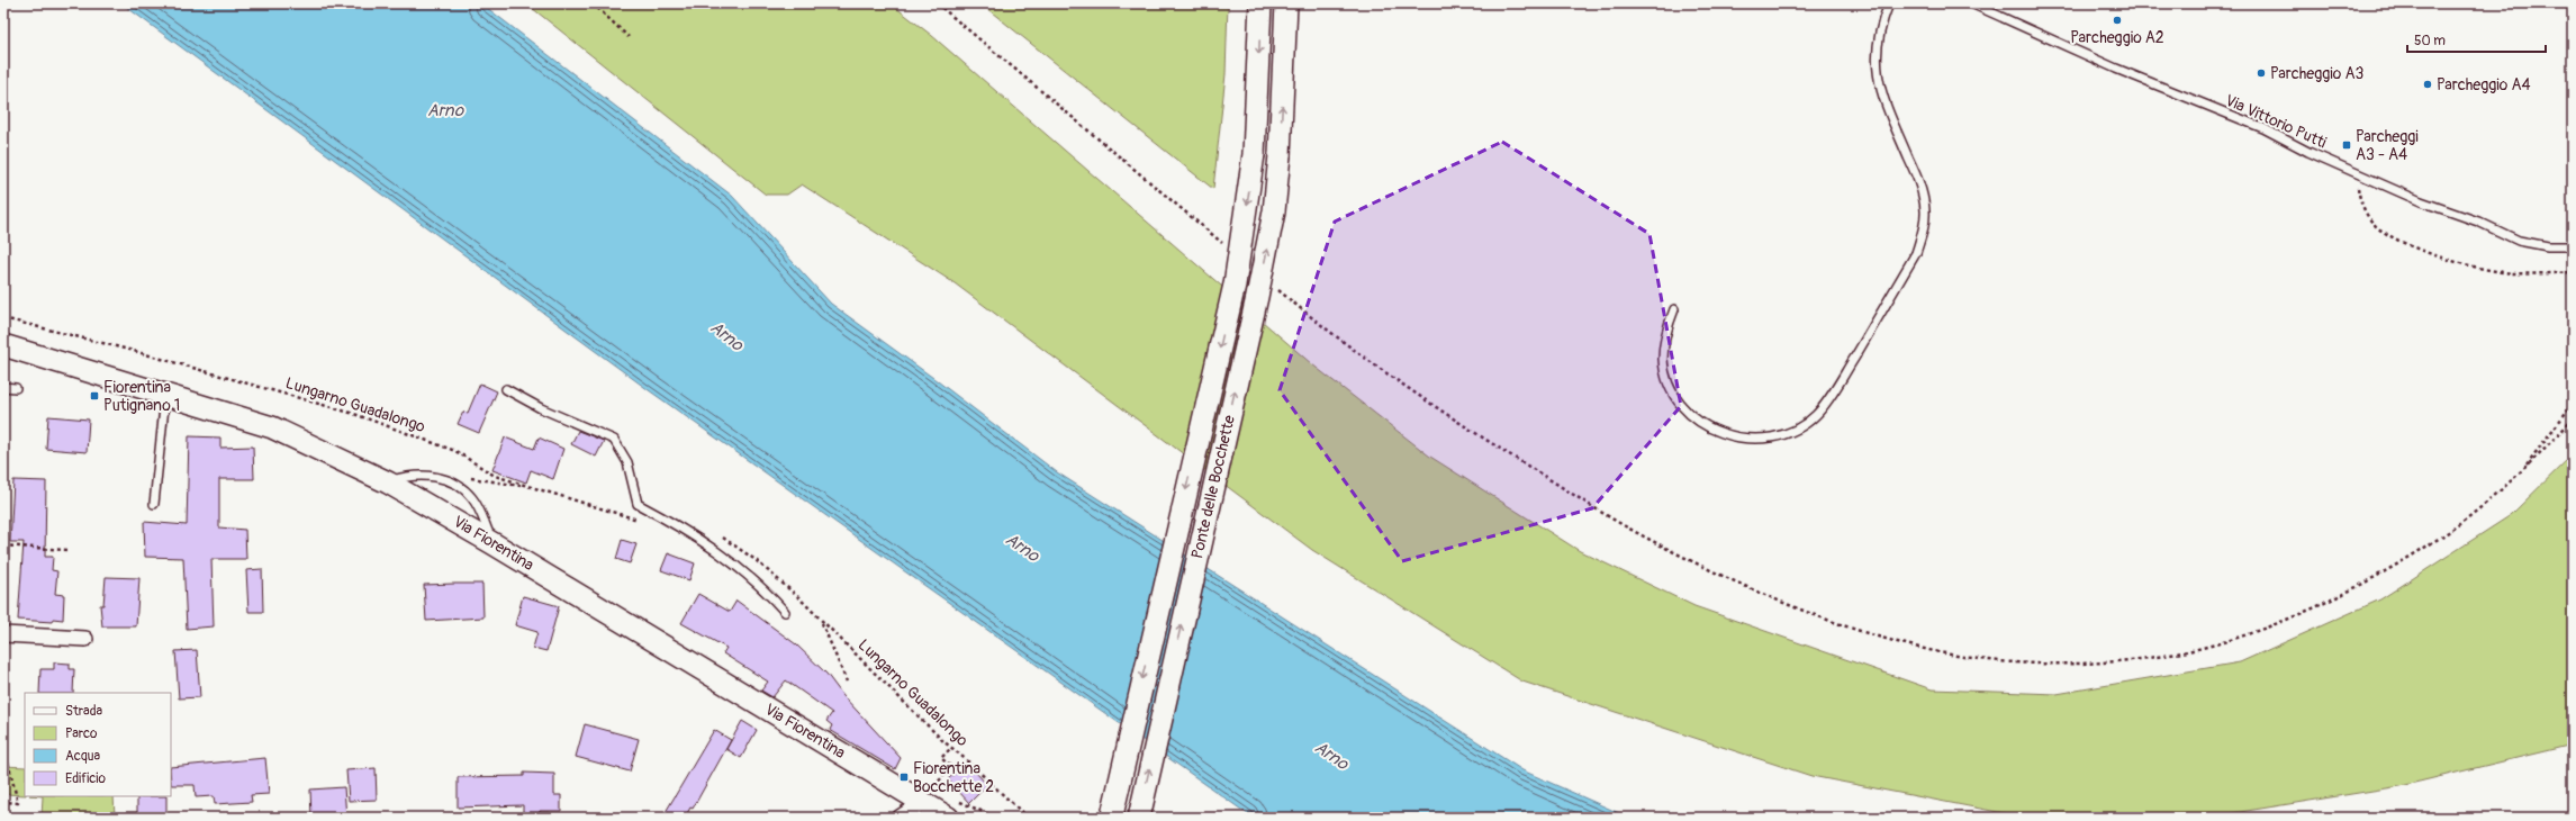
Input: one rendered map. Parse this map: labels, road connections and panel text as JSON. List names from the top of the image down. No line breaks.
{"streets":{"main road":["Ponte delle Bocchette","Via Fiorentina"],"lane":["Via Vittorio Putti"],"path":["Lungarno Guadalongo"]},"water":["Arno"],"places":{"other":["Parcheggio A2","Parcheggio A3","Parcheggio A4"],"transit":["Parcheggi A3 - A4","Fiorentina Putignano 1","Fiorentina Bocchette 2"]},"legend":["Strada","Parco","Acqua","Edificio"],"scale_bar":"50 m"}
